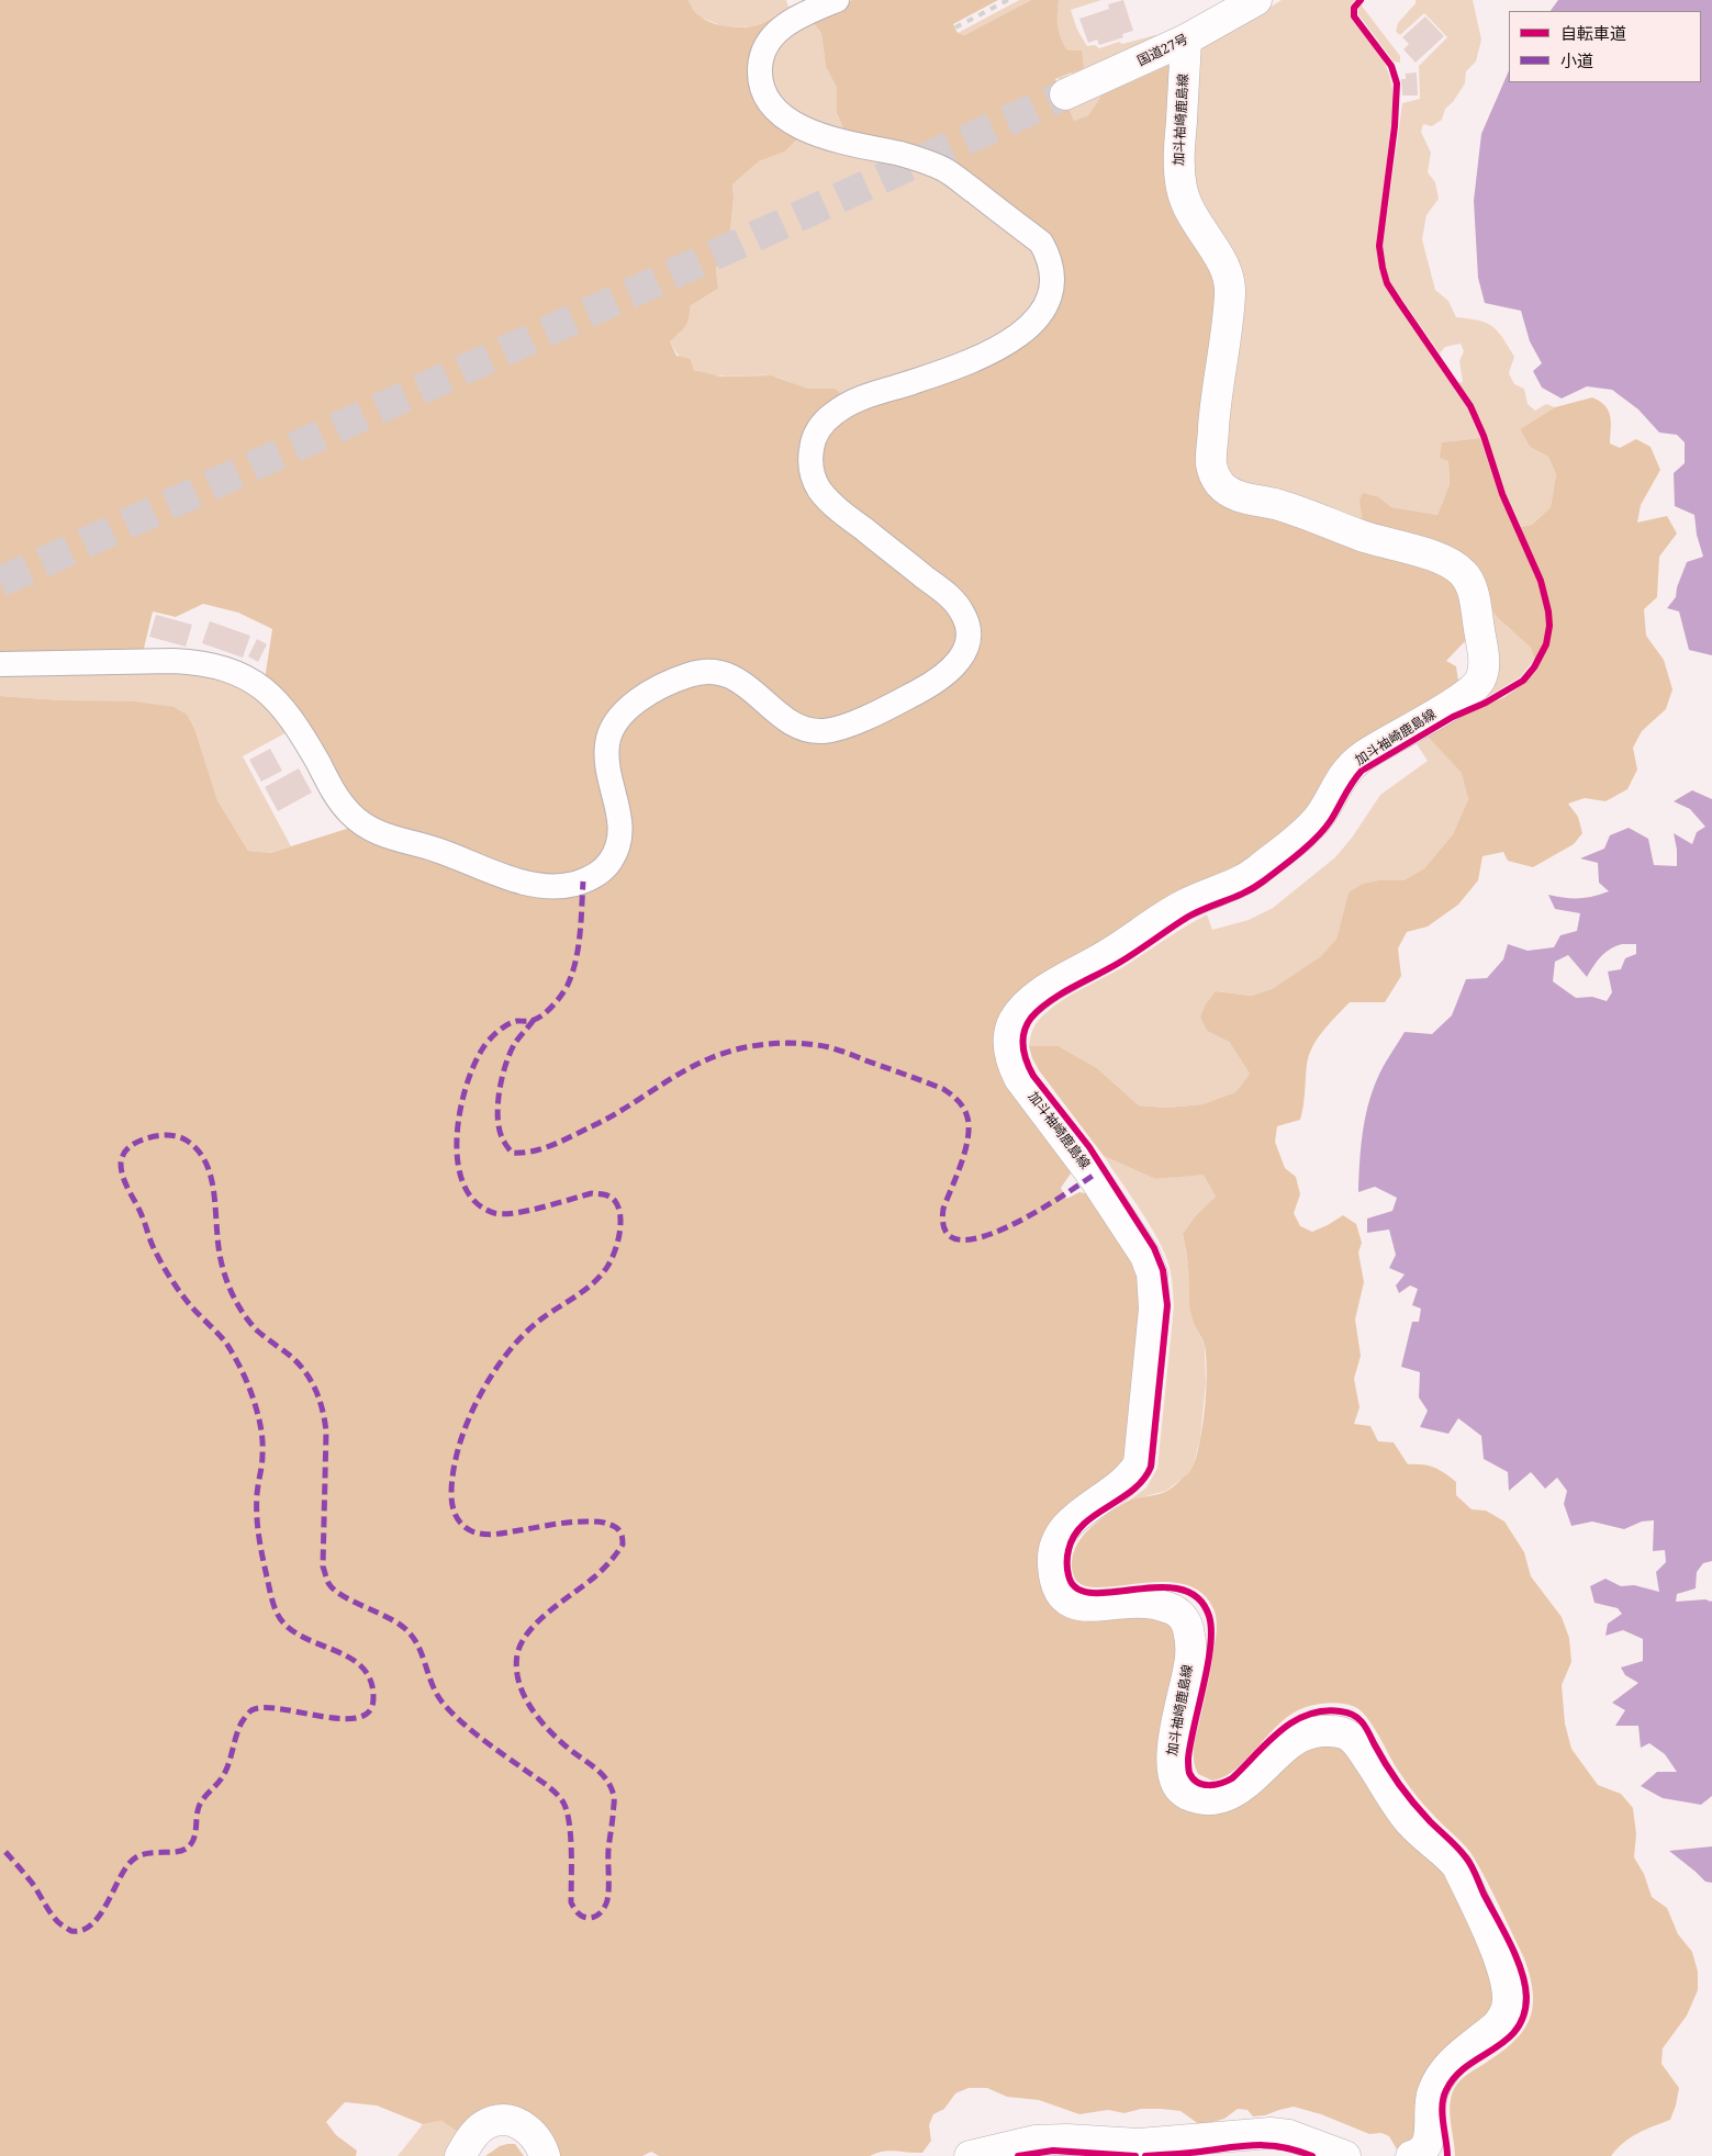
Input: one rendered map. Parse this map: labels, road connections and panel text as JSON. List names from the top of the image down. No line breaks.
{"streets":{"main road":["国道27号","加斗袖崎鹿島線"]},"crossings":[["国道27号","加斗袖崎鹿島線"]],"legend":["自転車道","小道"]}
